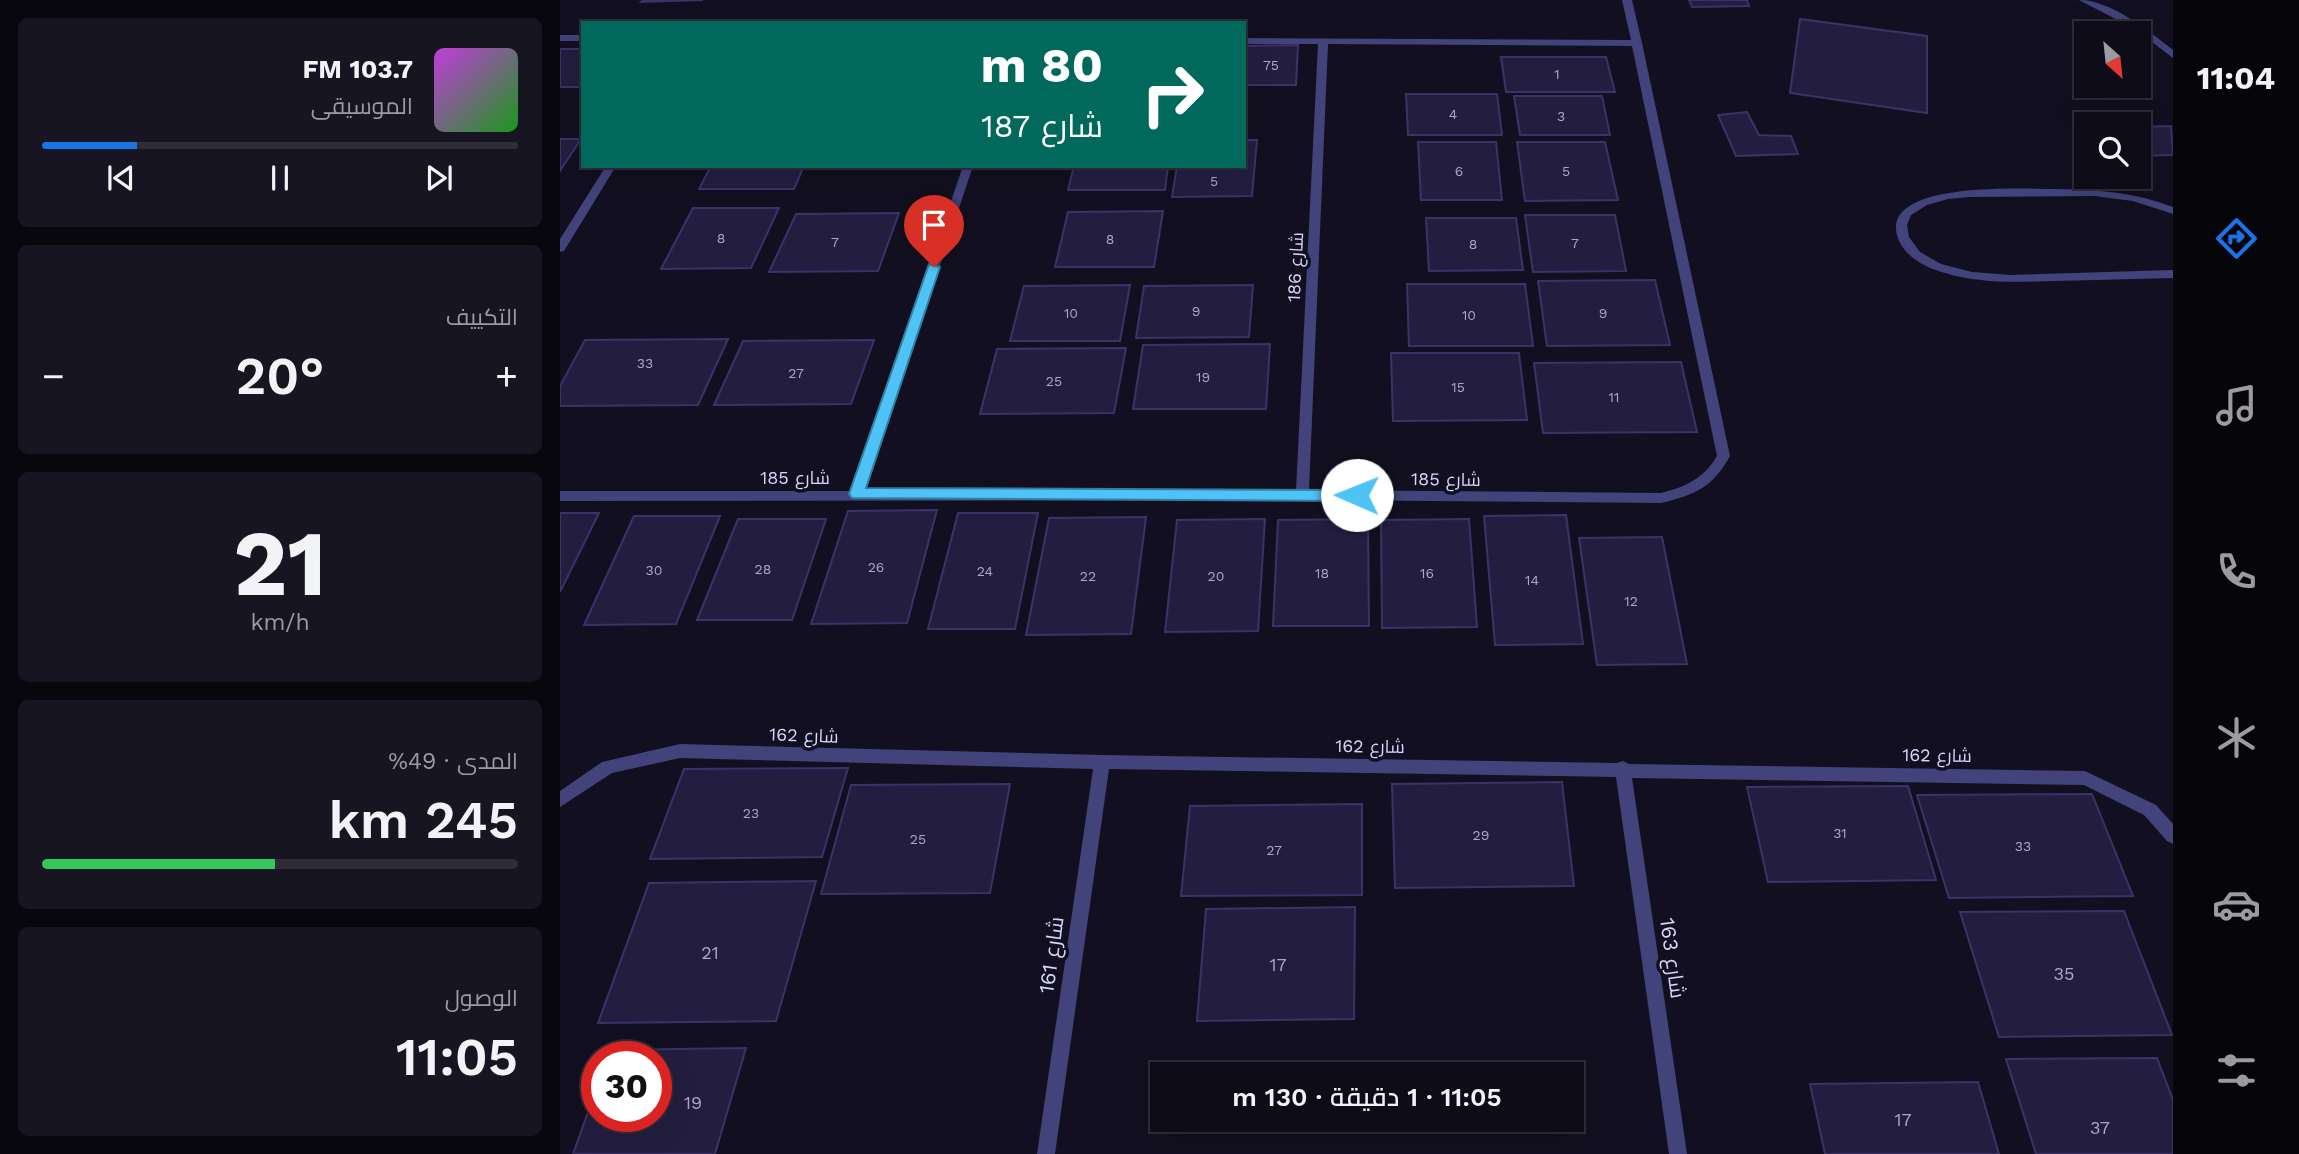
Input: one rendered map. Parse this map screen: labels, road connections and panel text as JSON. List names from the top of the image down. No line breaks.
{"streets":{"street":["شارع 186","شارع 185","شارع 162","شارع 161","شارع 163"]},"crossings":[["شارع 186","شارع 185"],["شارع 162","شارع 161"],["شارع 162","شارع 163"]],"house_numbers":["75","1","4","3","6","5","5","8","8","7","7","8","9","10","9","10","33","27","19","25","15","11","26","28","30","24","18","16","22","20","14","12","23","31","29","25","33","27","21","17","35","19","17","37"],"north":"bottom right","page":{"tabs":"11:04","turn":["80 m","شارع 187"],"song":["103.7 FM","الموسيقى"],"tile":["التكييف",["21","km/h"],["المدى · 49%","245 km"],["الوصول","11:05"]],"heat":["−","20°","+"],"limit":"30","trip":"11:05 · 1 دقيقة · 130 m"}}
